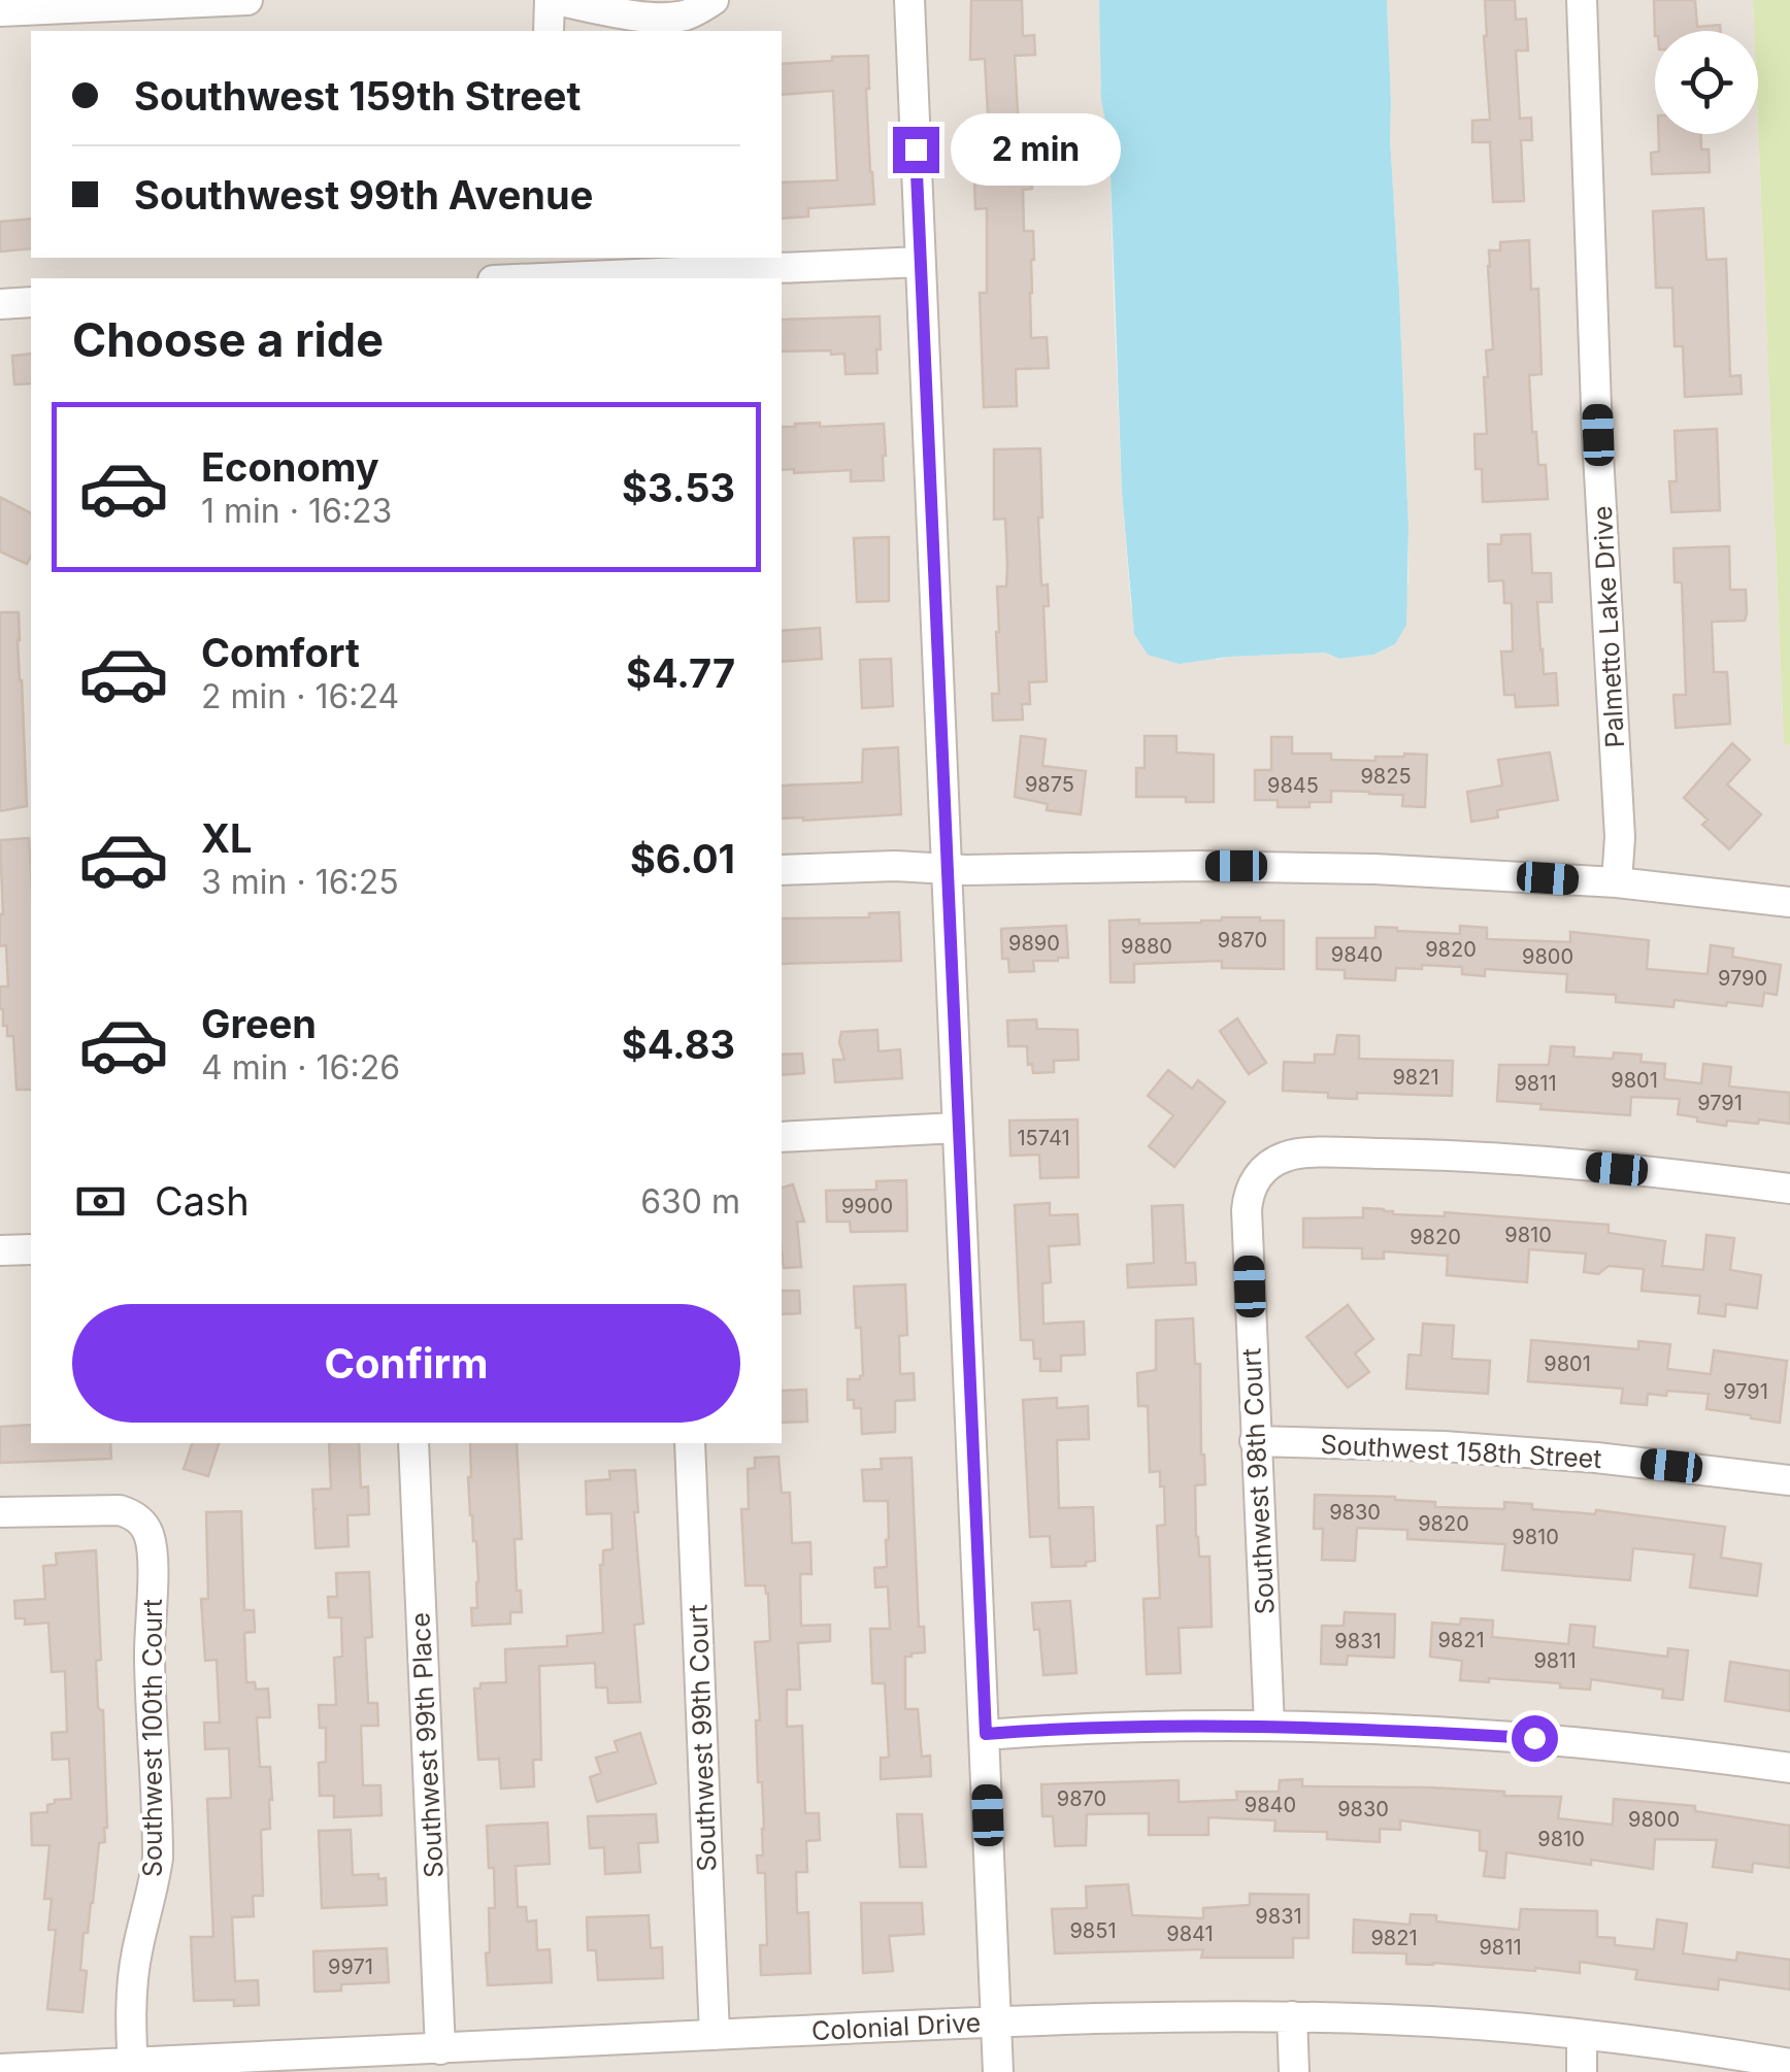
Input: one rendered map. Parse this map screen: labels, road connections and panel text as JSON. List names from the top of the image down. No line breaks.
{"streets":{"street":["Palmetto Lake Drive","Southwest 158th Street","Southwest 98th Court","Southwest 100th Court","Southwest 99th Court","Southwest 99th Place","Colonial Drive"]},"crossings":[["Southwest 158th Street","Southwest 98th Court"],["Southwest 100th Court","Colonial Drive"],["Southwest 99th Court","Colonial Drive"],["Southwest 99th Place","Colonial Drive"]],"house_numbers":["9825","9875","9845","9870","9890","9880","9820","9840","9800","9790","9821","9801","9811","9791","15741","9900","9810","9820","9801","9791","9830","9820","9810","9821","9831","9811","9870","9840","9830","9800","9810","9831","9851","9841","9821","9811","9971"],"page":{"banner":["Southwest 159th Street","Southwest 99th Avenue"],"bubble":"2 min","heading":"Choose a ride","list":[{"name":"Economy","note":"1 min · 16:23","value":"$3.53"},{"name":"Comfort","note":"2 min · 16:24","value":"$4.77"},{"name":"XL","note":"3 min · 16:25","value":"$6.01"},{"name":"Green","note":"4 min · 16:26","value":"$4.83"}],"pay":["Cash","630 m"],"buttons":"Confirm"}}
